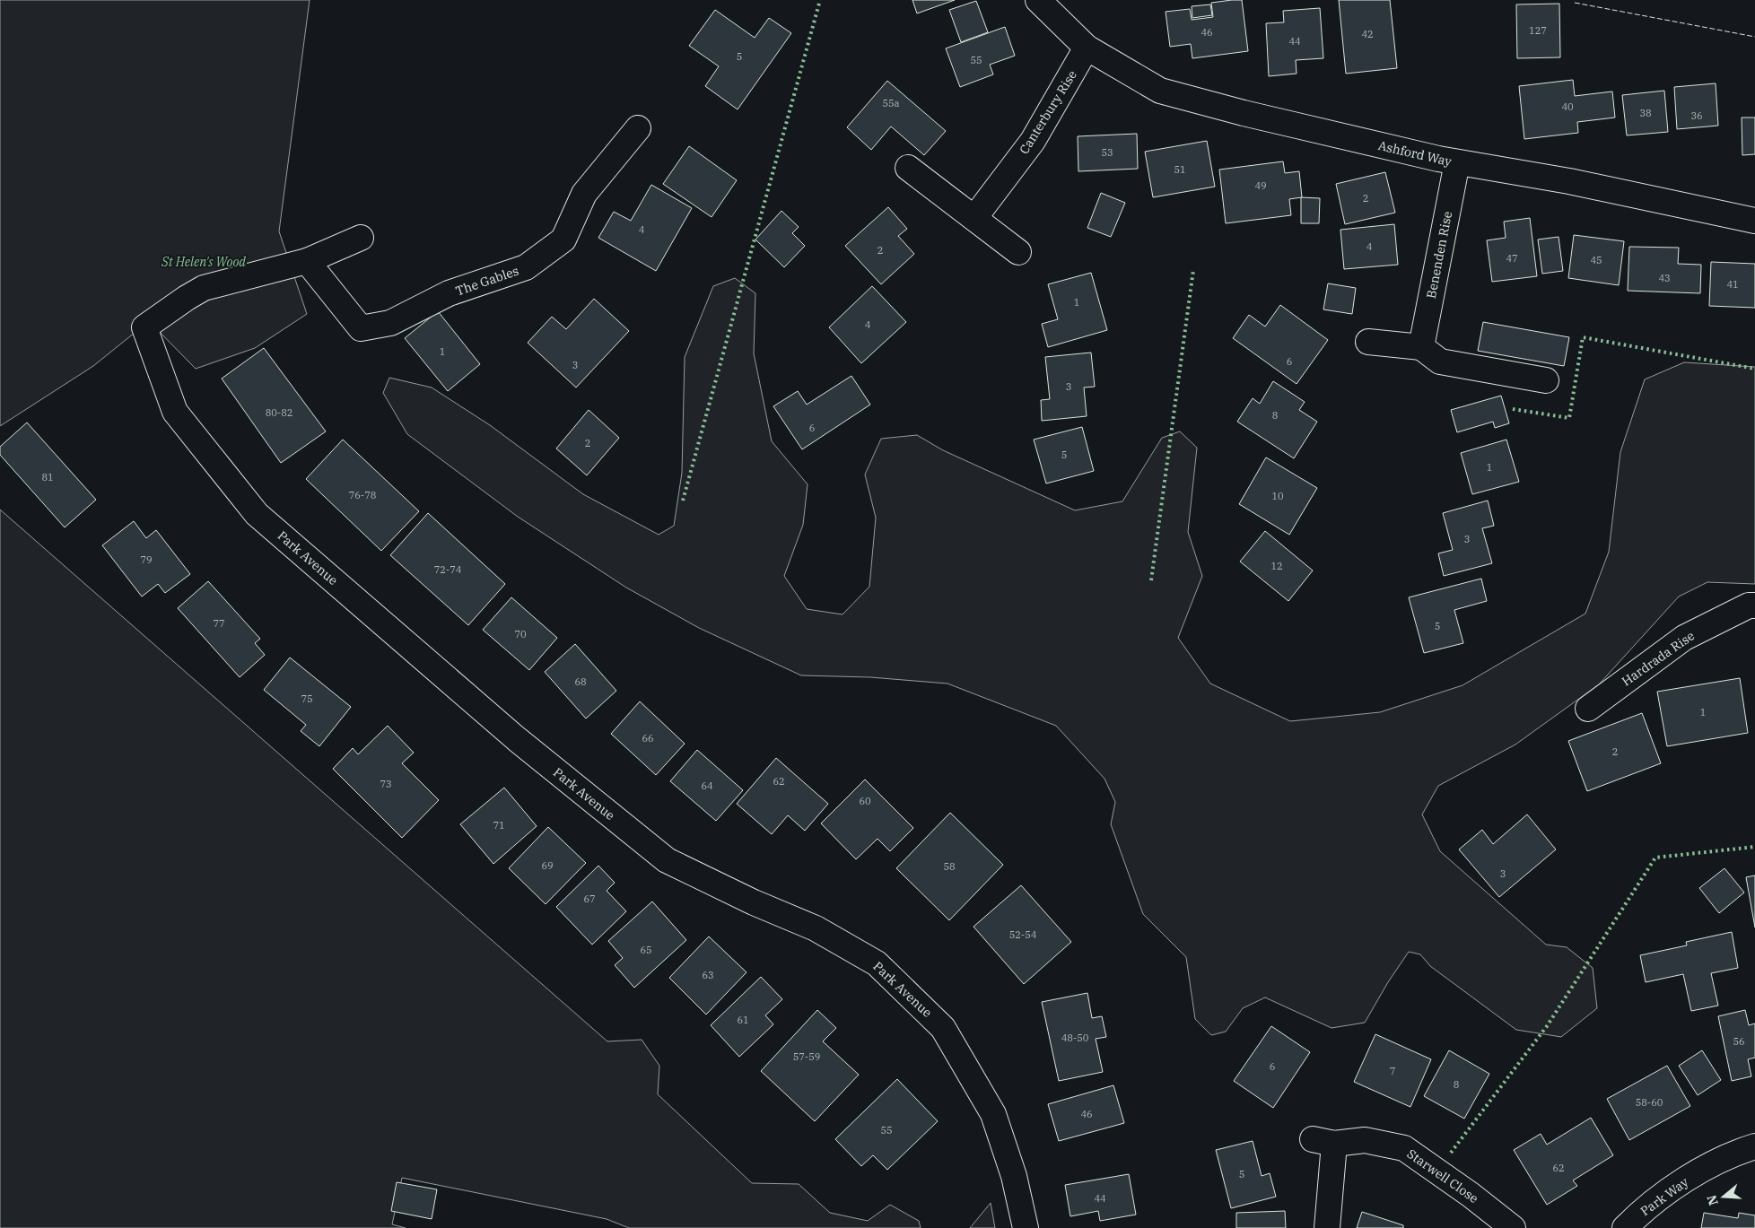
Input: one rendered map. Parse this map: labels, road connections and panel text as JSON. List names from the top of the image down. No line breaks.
{"streets":{"street":["Canterbury Rise","Ashford Way","Benenden Rise","The Gables","Park Avenue","Hardrada Rise","Starwell Close","Park Way"]},"crossings":[["Canterbury Rise","Ashford Way"],["Ashford Way","Benenden Rise"],["The Gables","Park Avenue"]],"parks":["St Helen's Wood"],"house_numbers":["127","46","42","44","5","55","55a","40","38","36","53","51","49","2","4","4","2","47","45","43","41","1","4","1","6","3","3","80-82","8","6","2","5","1","81","76-78","10","3","79","12","72-74","77","5","70","68","75","1","66","2","62","73","64","60","71","69","58","3","67","52-54","65","63","61","48-50","56","57-59","6","7","8","58-60","46","55","62","5","44"],"north":"left"}
